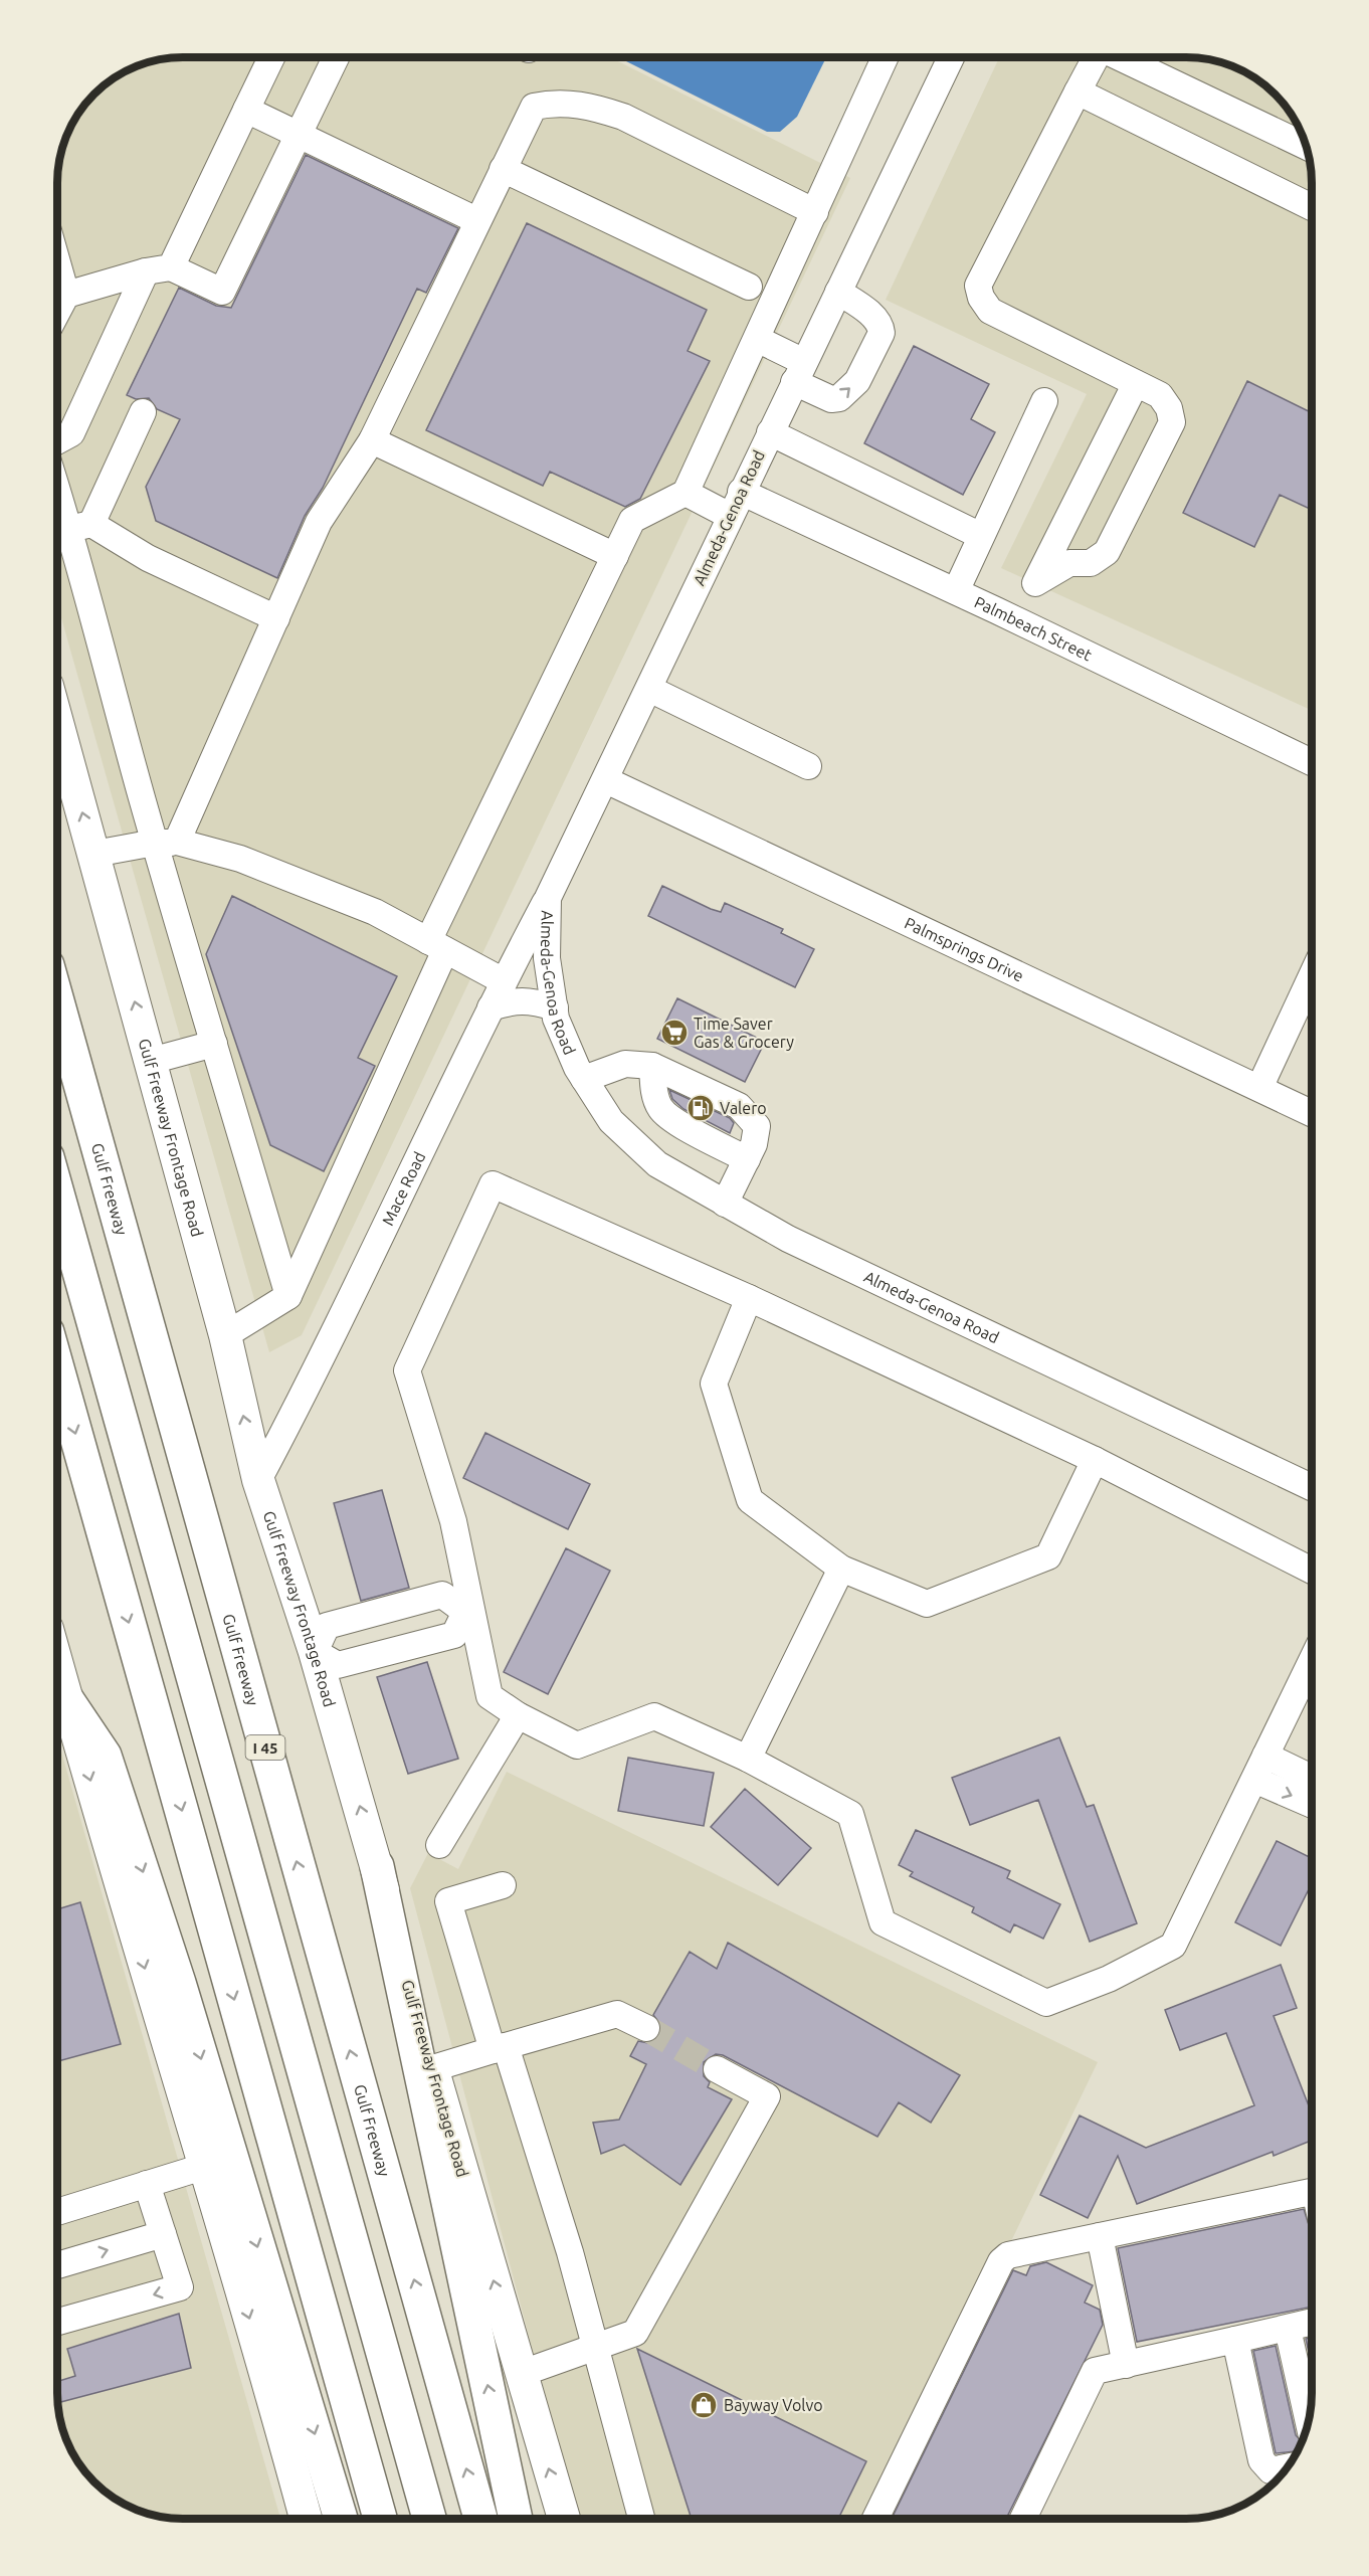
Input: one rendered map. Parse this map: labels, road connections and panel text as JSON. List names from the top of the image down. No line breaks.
{"streets":{"highway":["Gulf Freeway","I 45"],"main road":["Gulf Freeway Frontage Road"],"street":["Almeda-Genoa Road","Palmbeach Street","Palmsprings Drive","Mace Road"]},"crossings":[["Almeda-Genoa Road","Palmbeach Street"],["Almeda-Genoa Road","Palmsprings Drive"],["Almeda-Genoa Road","Mace Road"],["Gulf Freeway Frontage Road","Mace Road"]],"places":{"supermarket":["Time Saver Gas & Grocery"],"fuel station":["Valero"],"shop":["Bayway Volvo"]}}
